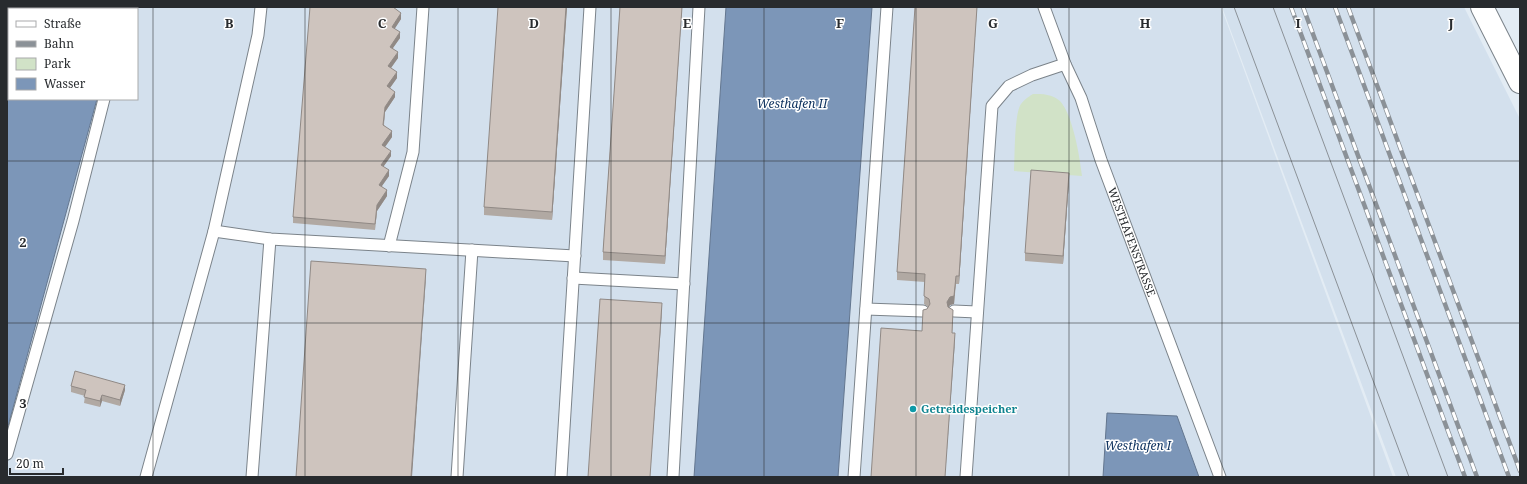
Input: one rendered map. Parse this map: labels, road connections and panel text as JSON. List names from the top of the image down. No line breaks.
{"streets":{"lane":["WESTHAFENSTRASSE"]},"water":["Westhafen II","Westhafen I"],"places":["Getreidespeicher"],"legend":["Straße","Bahn","Park","Wasser"],"scale_bar":"20 m","grid":{"columns":["B","C","D","E","F","G","H","I","J"],"rows":["2","3"]}}
